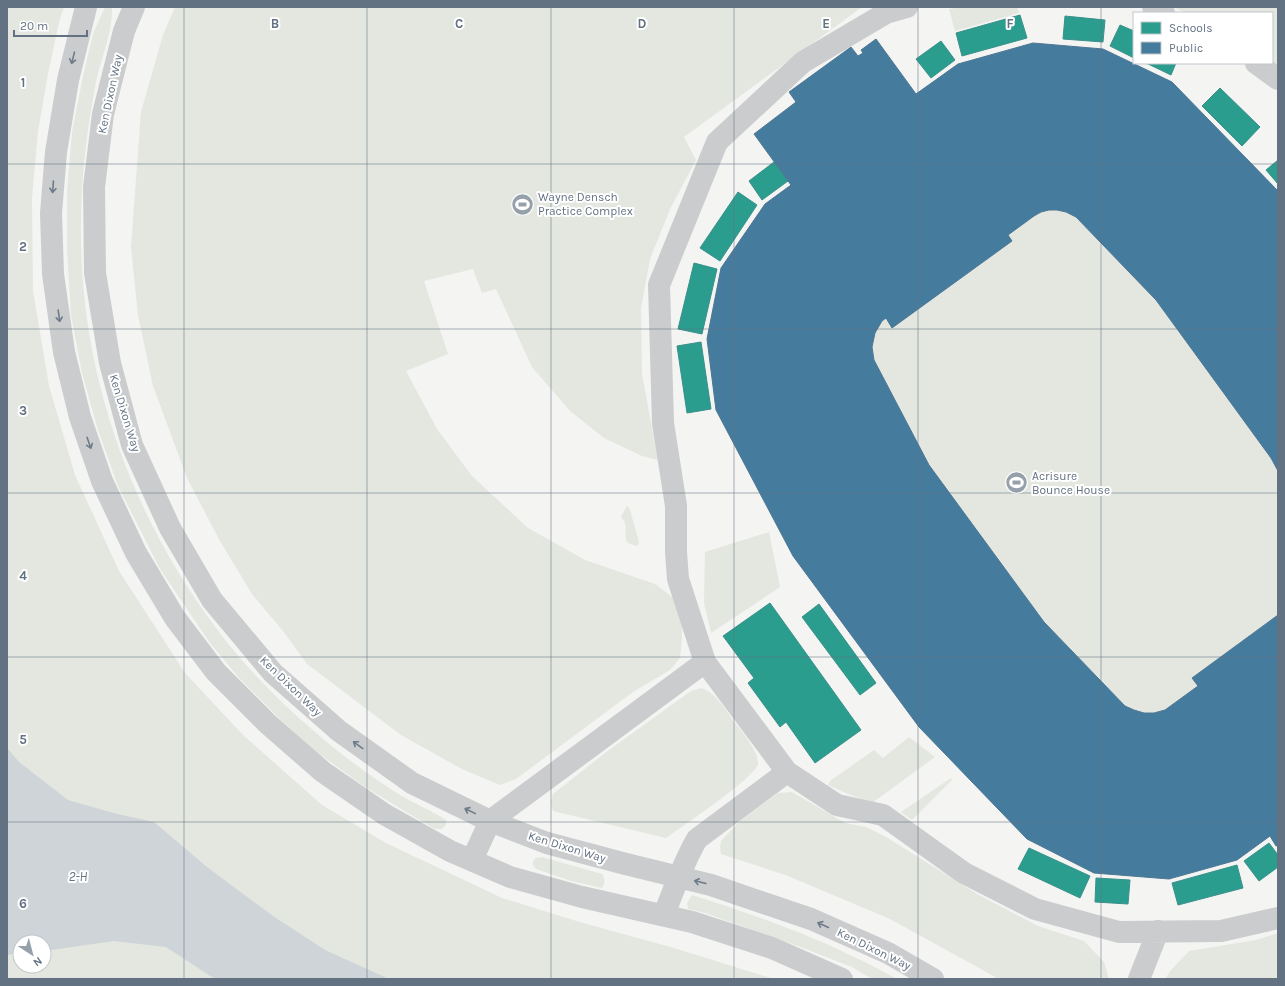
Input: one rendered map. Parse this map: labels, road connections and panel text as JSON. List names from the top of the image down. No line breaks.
{"streets":{"street":["Ken Dixon Way"]},"one_way":["Ken Dixon Way"],"water":["2-H"],"places":{"sports":["Wayne Densch Practice Complex","Acrisure Bounce House"]},"legend":["Schools","Public"],"scale_bar":"20 m","north":"bottom right","grid":{"columns":["B","C","D","E","F"],"rows":["1","2","3","4","5","6"]}}
